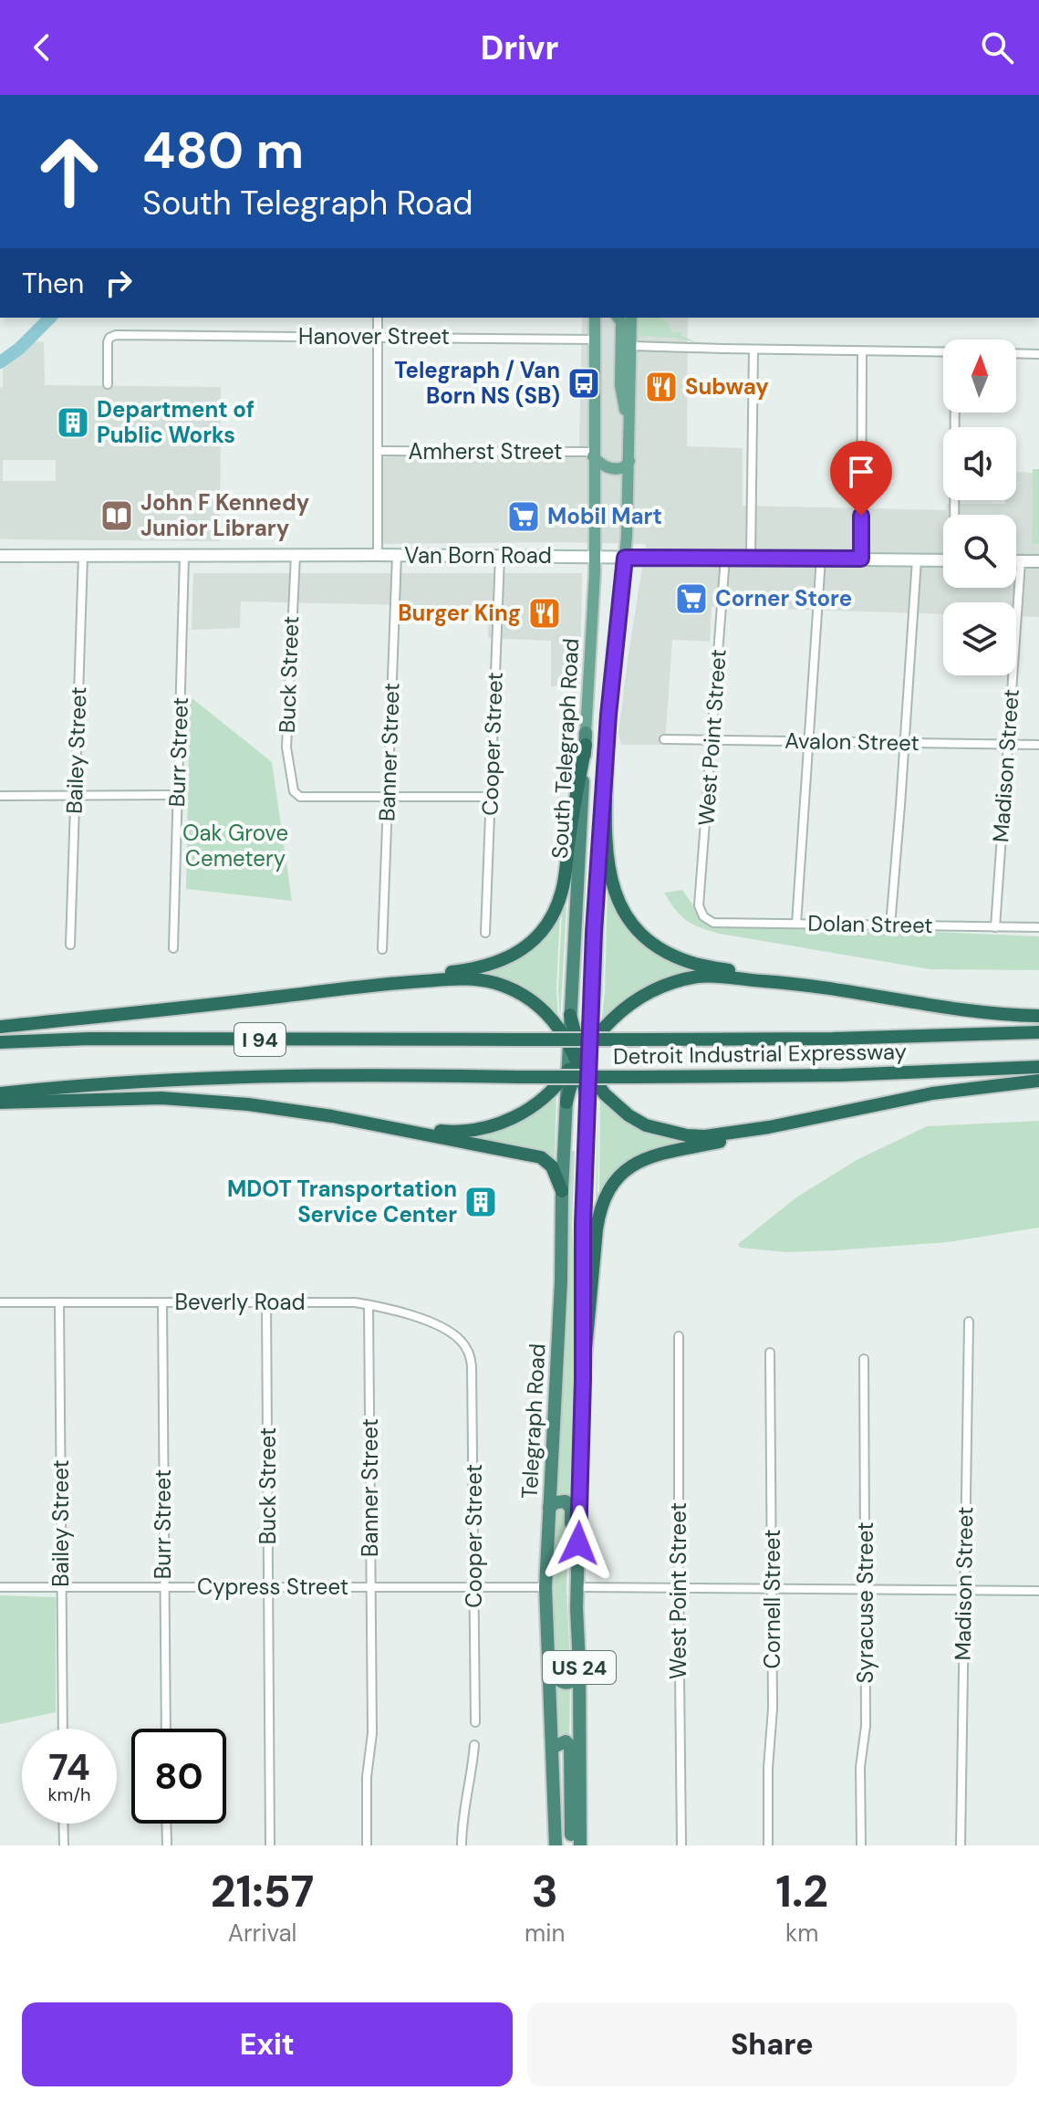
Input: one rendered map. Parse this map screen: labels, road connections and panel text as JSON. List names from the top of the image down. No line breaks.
{"streets":{"highway":["South Telegraph Road","I 94","Detroit Industrial Expressway","Telegraph Road","US 24"],"main road":["Van Born Road"],"street":["Hanover Street","Amherst Street","Buck Street","West Point Street","Avalon Street","Cooper Street","Bailey Street","Burr Street","Banner Street","Madison Street","Dolan Street","Beverly Road","Cypress Street","Cornell Street","Syracuse Street"]},"crossings":[["Hanover Street","South Telegraph Road"],["Amherst Street","South Telegraph Road"],["Van Born Road","Buck Street"],["Van Born Road","West Point Street"],["Van Born Road","Cooper Street"],["Van Born Road","South Telegraph Road"],["Van Born Road","Bailey Street"],["Van Born Road","Burr Street"],["Van Born Road","Banner Street"],["Buck Street","Banner Street"],["Buck Street","Beverly Road"],["Buck Street","Cypress Street"],["West Point Street","Avalon Street"],["West Point Street","Dolan Street"],["Avalon Street","Madison Street"],["Cooper Street","Beverly Road"],["Cooper Street","Cypress Street"],["South Telegraph Road","Telegraph Road"],["Bailey Street","Beverly Road"],["Bailey Street","Cypress Street"],["Burr Street","Beverly Road"],["Burr Street","Cypress Street"],["Banner Street","Beverly Road"],["Banner Street","Cypress Street"],["Madison Street","Dolan Street"],["Telegraph Road","Cypress Street"]],"parks":["Oak Grove Cemetery"],"places":{"bus stop":["Telegraph / Van Born NS (SB)"],"restaurant":["Subway","Burger King"],"building":["Department of Public Works","MDOT Transportation Service Center"],"library":["John F Kennedy Junior Library"],"supermarket":["Mobil Mart","Corner Store"]},"north":"top","page":{"header":"Drivr","turn":["480 m","South Telegraph Road"],"then":"Then","speed":"74 km/h","limit":"80","eta":["21:57","Arrival","3","min","1.2","km"],"buttons":["Exit","Share"]}}
